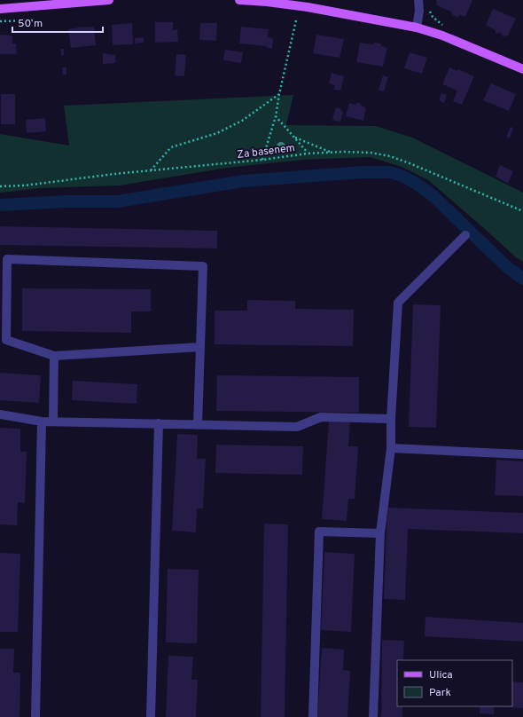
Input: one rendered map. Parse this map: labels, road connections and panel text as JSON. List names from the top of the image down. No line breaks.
{"streets":{"path":["Za basenem"]},"legend":["Ulica","Park"],"scale_bar":"50 m"}
